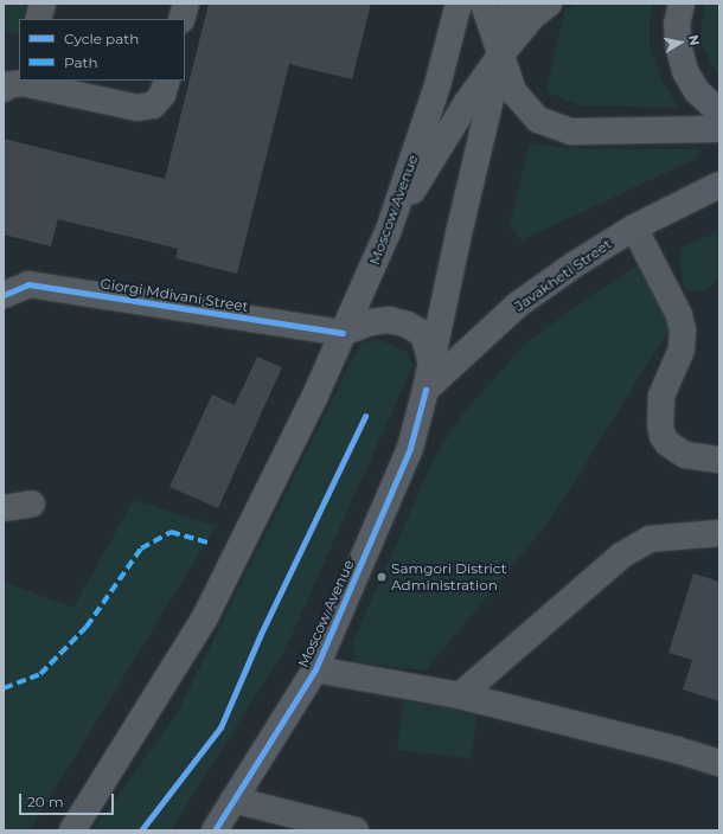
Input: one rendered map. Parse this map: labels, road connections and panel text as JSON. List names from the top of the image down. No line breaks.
{"streets":{"main road":["Moscow Avenue","Javakheti Street"],"street":["Giorgi Mdivani Street"]},"crossings":[["Moscow Avenue","Javakheti Street"],["Moscow Avenue","Giorgi Mdivani Street"]],"places":["Samgori District Administration"],"legend":["Cycle path","Path"],"scale_bar":"20 m","north":"right"}
